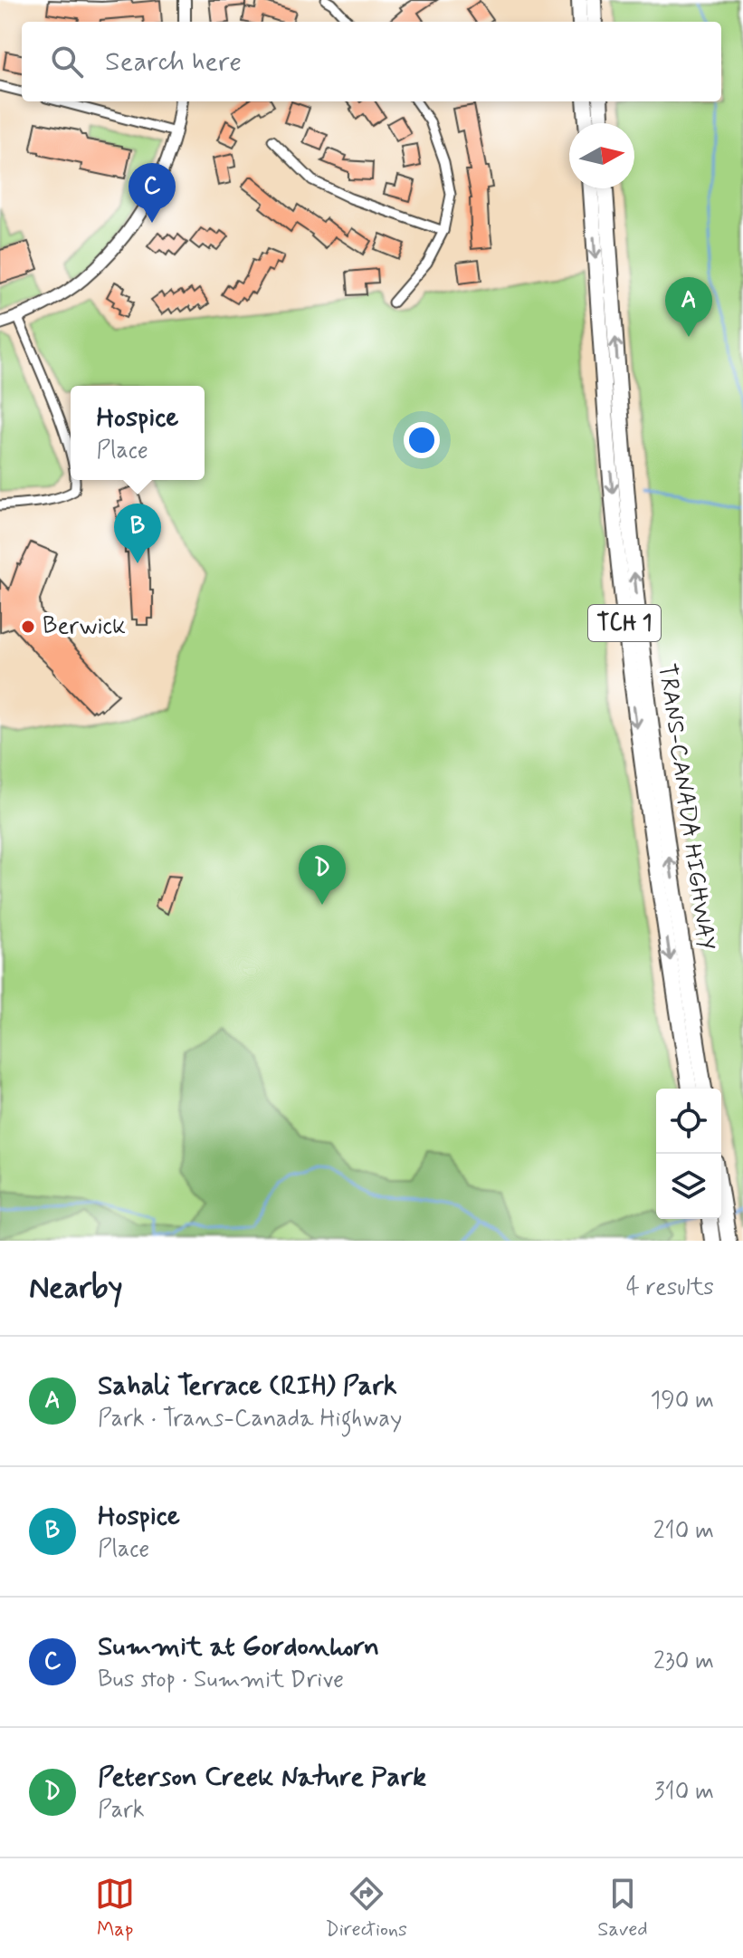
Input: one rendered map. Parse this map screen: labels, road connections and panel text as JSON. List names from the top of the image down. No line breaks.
{"streets":{"highway":["TCH 1","TRANS-CANADA HIGHWAY"]},"places":["Berwick"],"north":"right","page":{"search":"Search here","pins":["C","A","B","D"],"popup":["Hospice","Place"],"heading":["Nearby","4 results"],"list":[{"mark":"A","name":"Sahali Terrace (RIH) Park","note":"Park · Trans-Canada Highway","value":"190 m"},{"mark":"B","name":"Hospice","note":"Place","value":"210 m"},{"mark":"C","name":"Summit at Gordonhorn","note":"Bus stop · Summit Drive","value":"230 m"},{"mark":"D","name":"Peterson Creek Nature Park","note":"Park","value":"310 m"}],"nav":["Map","Directions","Saved"]}}
